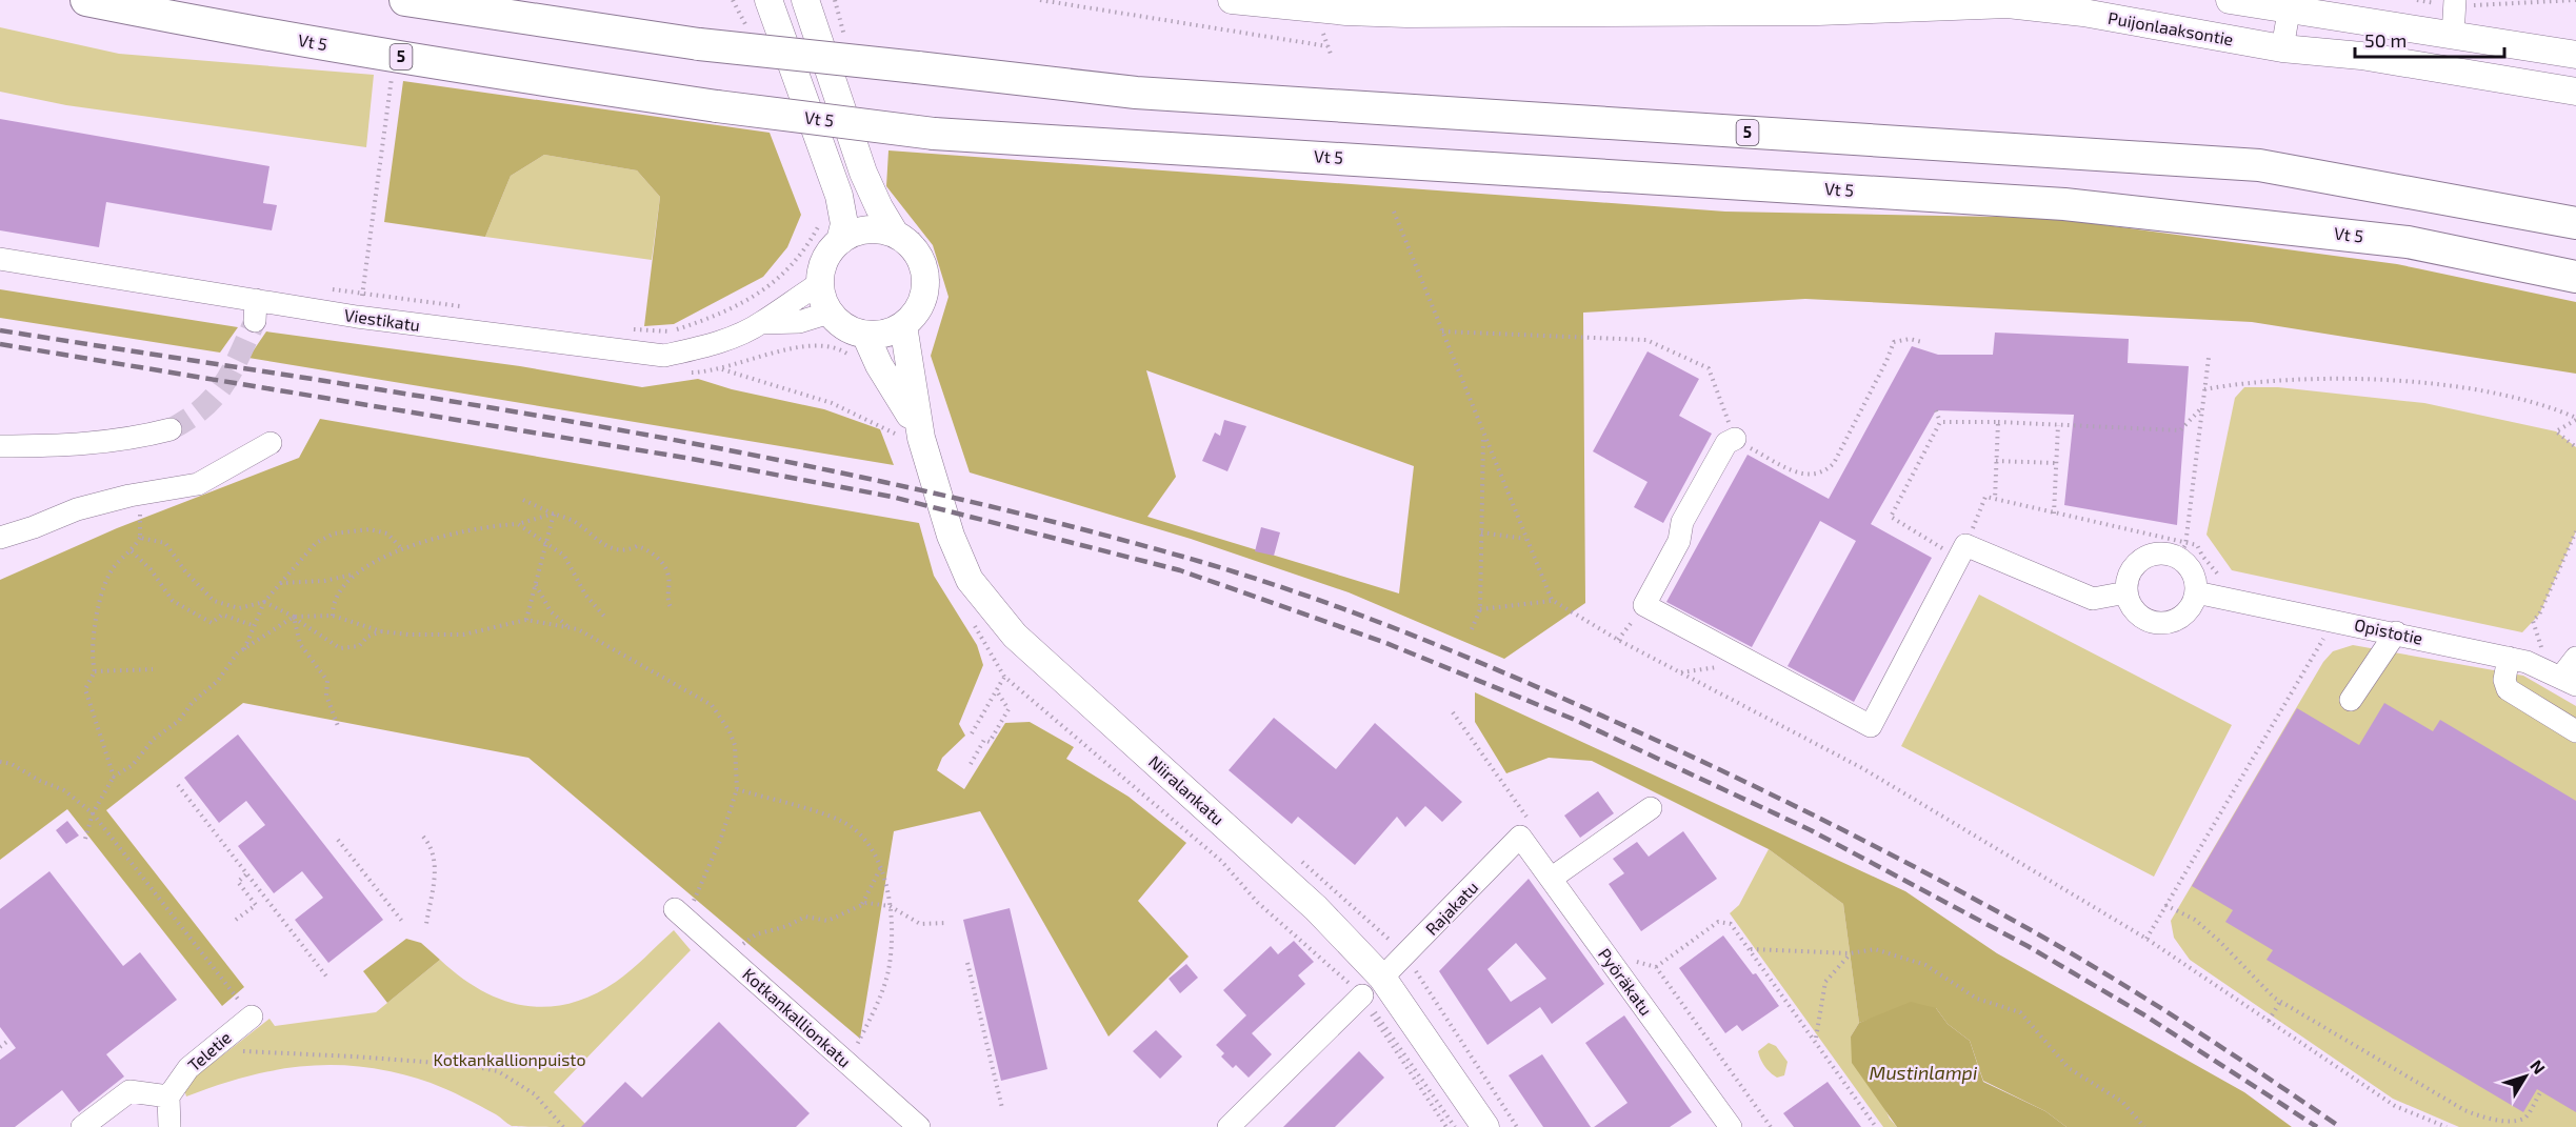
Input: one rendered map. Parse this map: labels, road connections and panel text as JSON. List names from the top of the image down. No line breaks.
{"streets":{"highway":["Vt 5","5"],"main road":["Puijonlaaksontie","Niiralankatu"],"street":["Viestikatu","Opistotie","Rajakatu","Pyöräkatu","Kotkankallionkatu","Teletie"]},"crossings":[["Viestikatu","Niiralankatu"],["Niiralankatu","Rajakatu"],["Rajakatu","Pyöräkatu"]],"water":["Mustinlampi"],"parks":["Kotkankallionpuisto"],"scale_bar":"50 m","north":"top right"}
